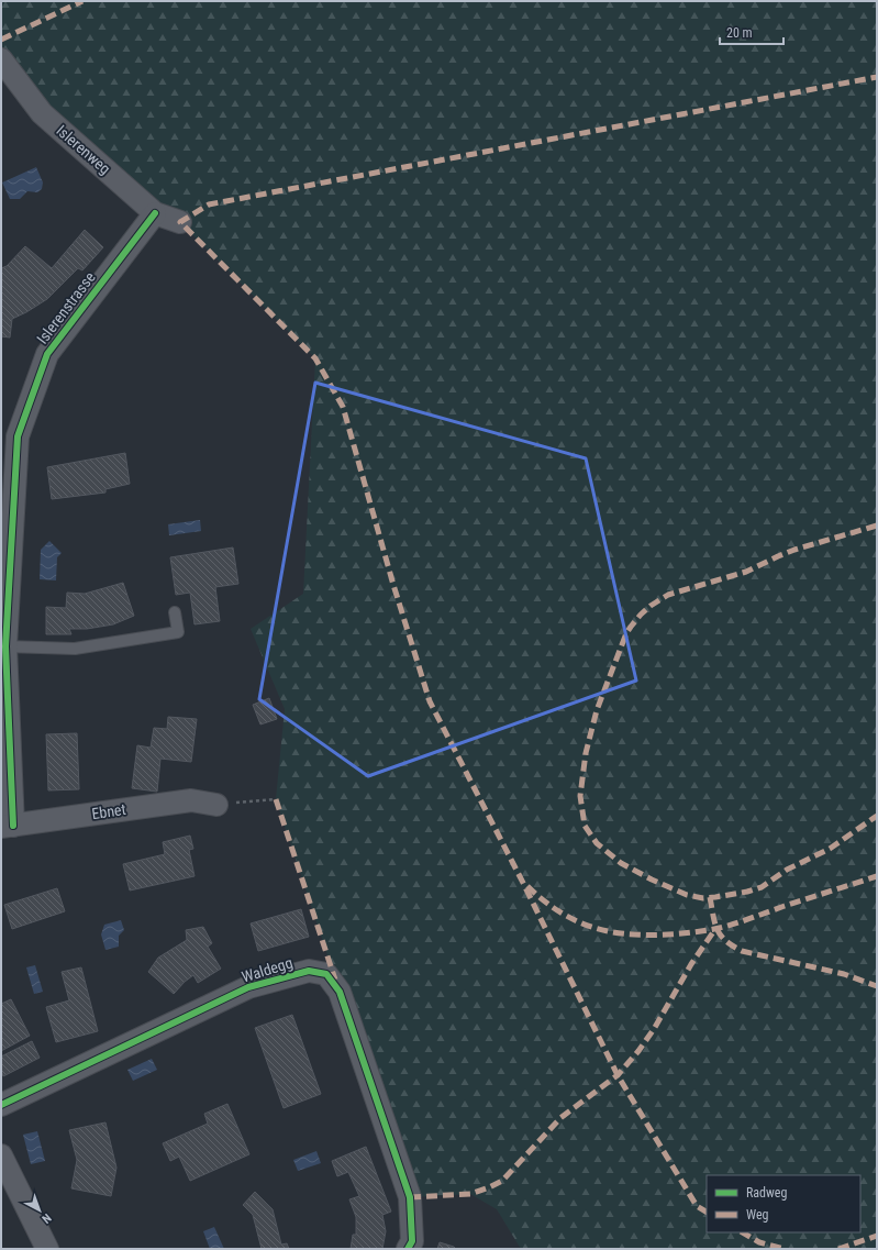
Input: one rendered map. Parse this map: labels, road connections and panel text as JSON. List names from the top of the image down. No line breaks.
{"streets":{"street":["Islerenweg","Islerenstrasse","Ebnet","Waldegg"]},"crossings":[["Islerenweg","Islerenstrasse"],["Islerenstrasse","Ebnet"]],"legend":["Radweg","Weg"],"scale_bar":"20 m","north":"bottom right"}
